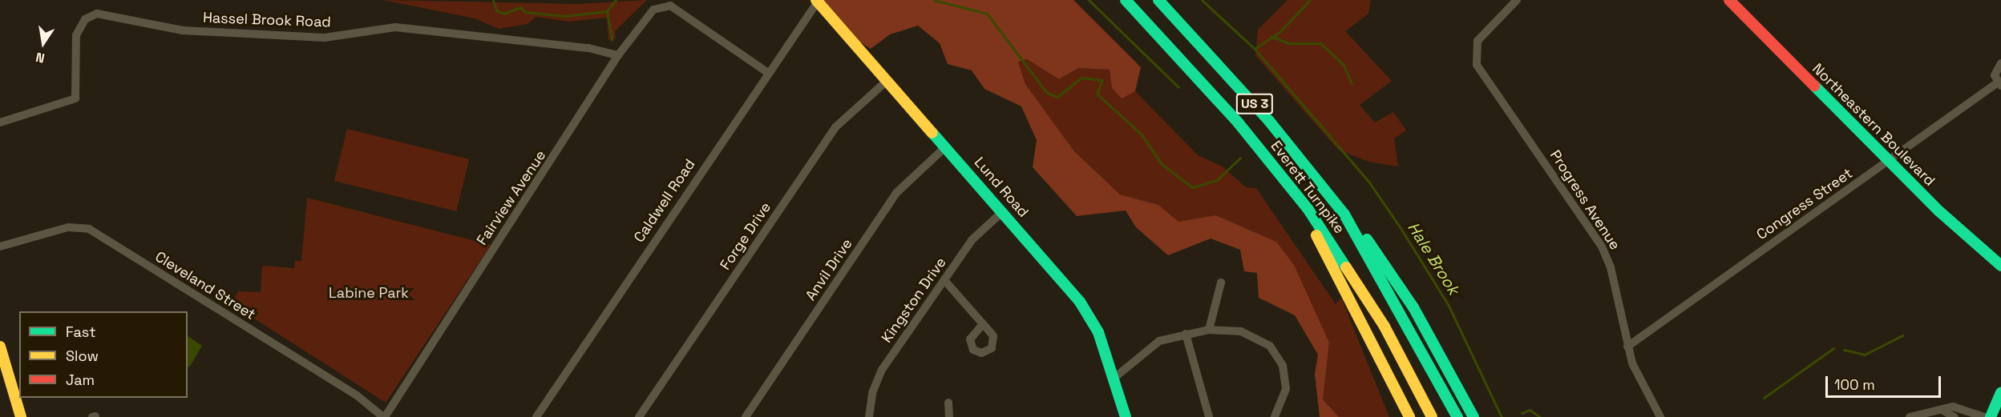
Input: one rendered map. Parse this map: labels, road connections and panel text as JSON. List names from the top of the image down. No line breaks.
{"streets":{"main road":["US 3","Northeastern Boulevard","Lund Road","Everett Turnpike"],"street":["Hassel Brook Road","Fairview Avenue","Progress Avenue","Caldwell Road","Congress Street","Forge Drive","Anvil Drive","Cleveland Street","Kingston Drive"]},"crossings":[["Hassel Brook Road","Fairview Avenue"],["Northeastern Boulevard","Congress Street"],["Lund Road","Caldwell Road"],["Lund Road","Forge Drive"],["Lund Road","Anvil Drive"],["Lund Road","Kingston Drive"],["Fairview Avenue","Caldwell Road"],["Fairview Avenue","Cleveland Street"],["Progress Avenue","Congress Street"]],"water":["Hale Brook"],"parks":["Labine Park"],"legend":["Fast","Slow","Jam"],"scale_bar":"100 m","north":"bottom"}
